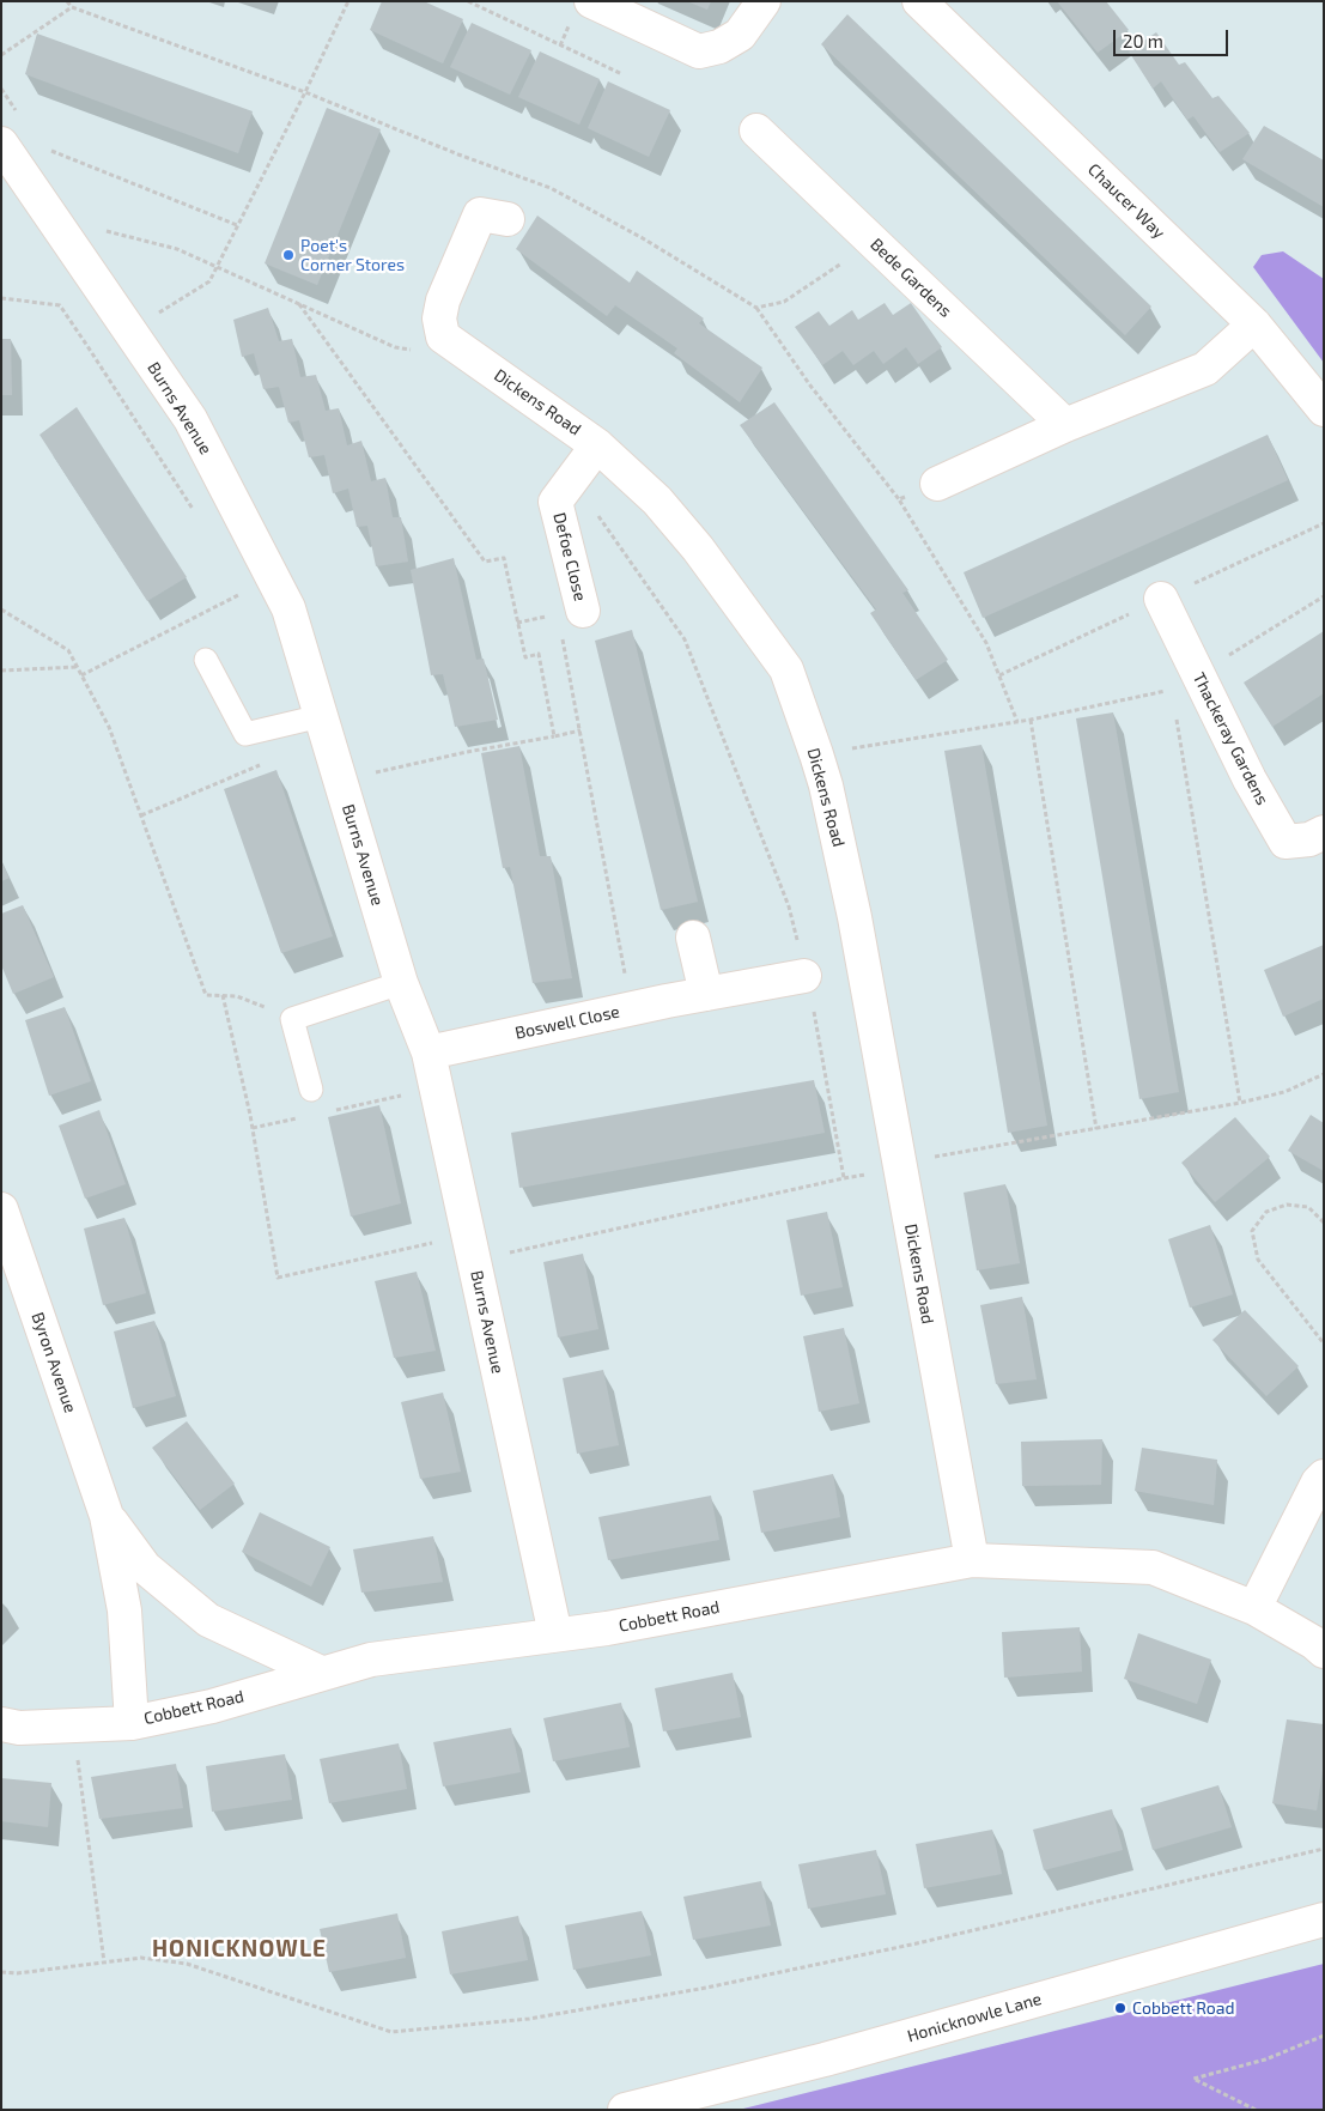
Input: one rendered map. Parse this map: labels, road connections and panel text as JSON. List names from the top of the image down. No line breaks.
{"streets":{"street":["Chaucer Way","Bede Gardens","Dickens Road","Burns Avenue","Defoe Close","Thackeray Gardens","Boswell Close","Byron Avenue","Cobbett Road","Honicknowle Lane"]},"crossings":[["Dickens Road","Defoe Close"],["Dickens Road","Cobbett Road"],["Burns Avenue","Boswell Close"],["Burns Avenue","Cobbett Road"],["Byron Avenue","Cobbett Road"]],"districts":["HONICKNOWLE"],"places":["Poet's Corner Stores","Cobbett Road"],"scale_bar":"20 m"}
